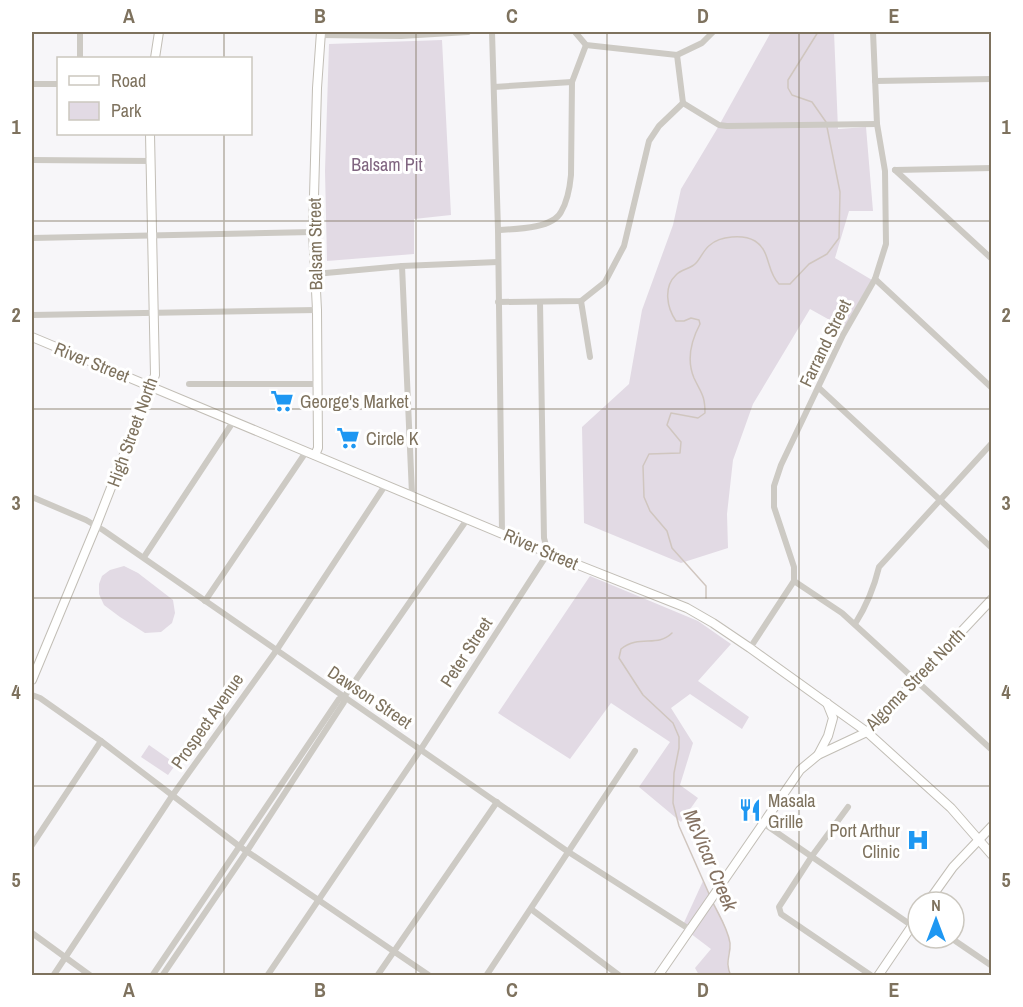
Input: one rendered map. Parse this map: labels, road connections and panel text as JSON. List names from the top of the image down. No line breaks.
{"streets":{"main road":["Balsam Street","River Street","High Street North","Algoma Street North"],"street":["Farrand Street","Peter Street","Dawson Street","Prospect Avenue"]},"crossings":[["Balsam Street","River Street"],["River Street","High Street North"],["River Street","Peter Street"],["River Street","Algoma Street North"],["River Street","Prospect Avenue"],["High Street North","Dawson Street"],["Peter Street","Dawson Street"],["Algoma Street North","Dawson Street"],["Dawson Street","Prospect Avenue"]],"water":["McVicar Creek"],"parks":["Balsam Pit"],"places":{"supermarket":["George's Market","Circle K"],"restaurant":["Masala Grille"],"hospital":["Port Arthur Clinic"]},"legend":["Road","Park"],"north":"top","grid":{"columns":["A","B","C","D","E"],"rows":["1","2","3","4","5"]}}
